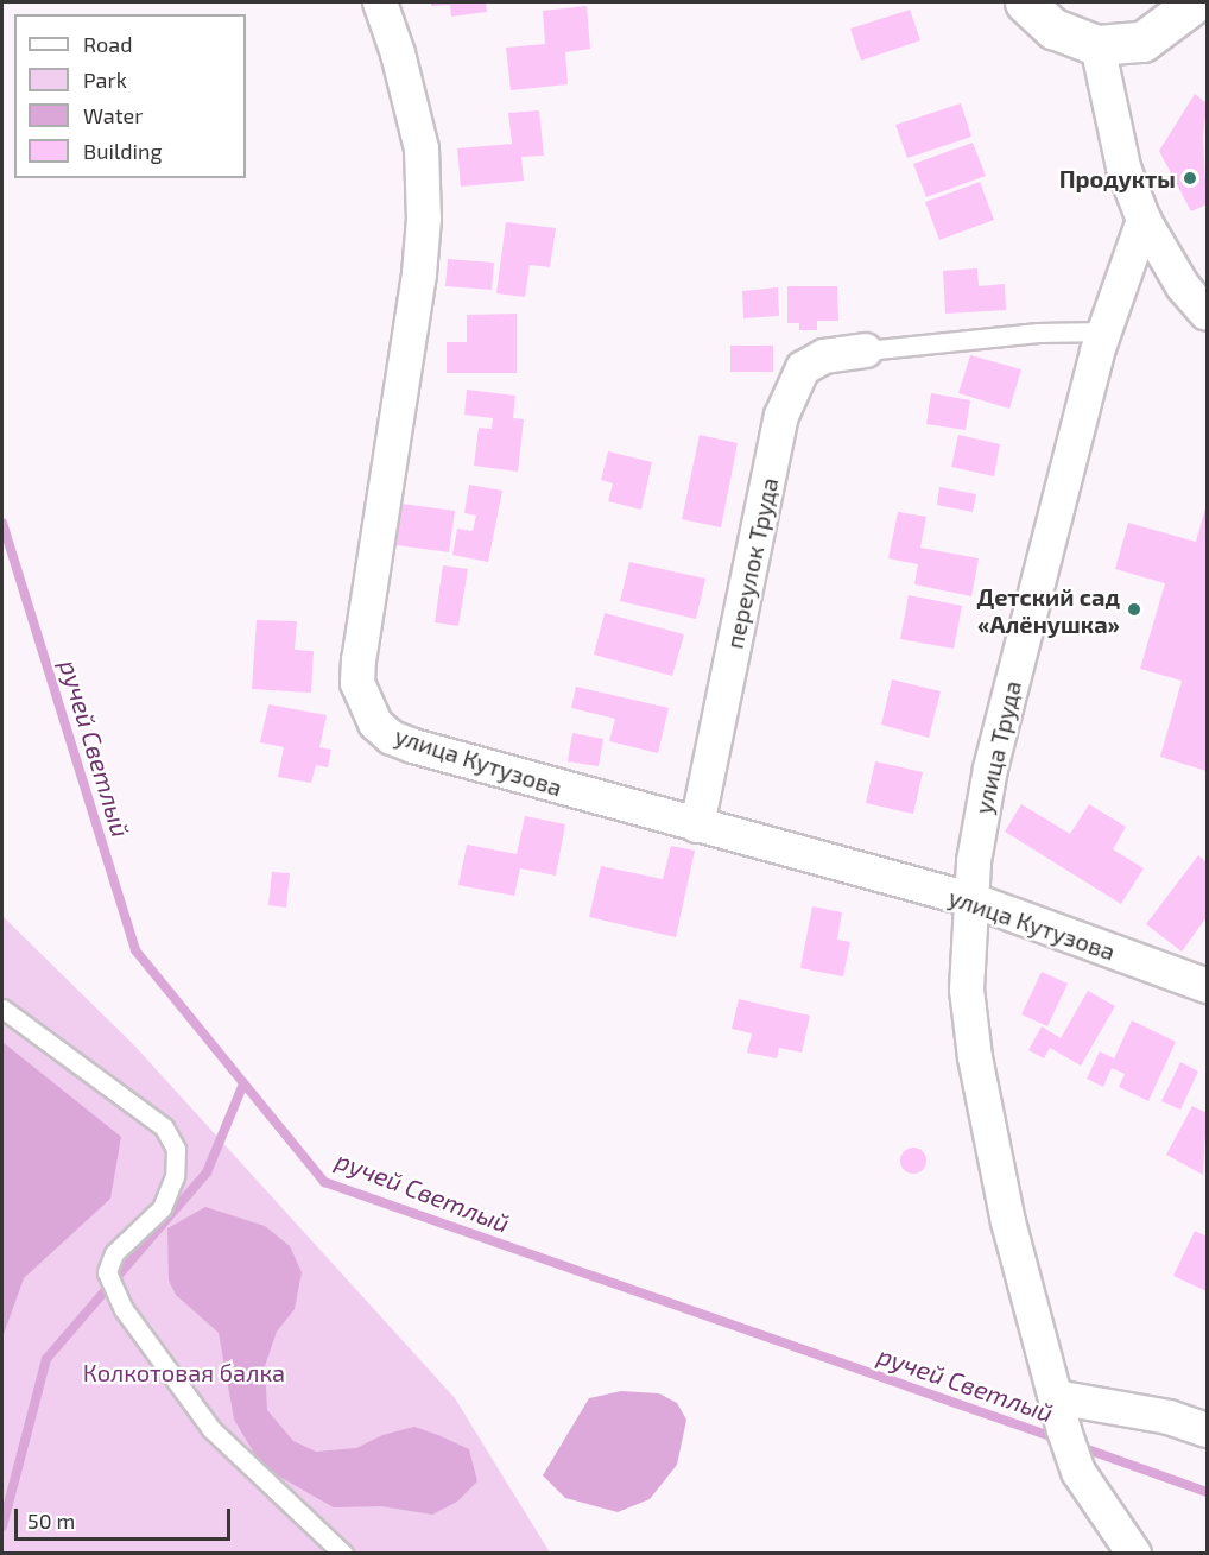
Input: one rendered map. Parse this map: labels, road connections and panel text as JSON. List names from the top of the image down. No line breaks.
{"streets":{"street":["переулок Труда","улица Труда","улица Кутузова"]},"crossings":[["переулок Труда","улица Кутузова"],["улица Труда","улица Кутузова"]],"water":["ручей Светлый"],"parks":["Колкотовая балка"],"places":["Продукты","Детский сад «Алёнушка»"],"legend":["Road","Park","Water","Building"],"scale_bar":"50 m"}
